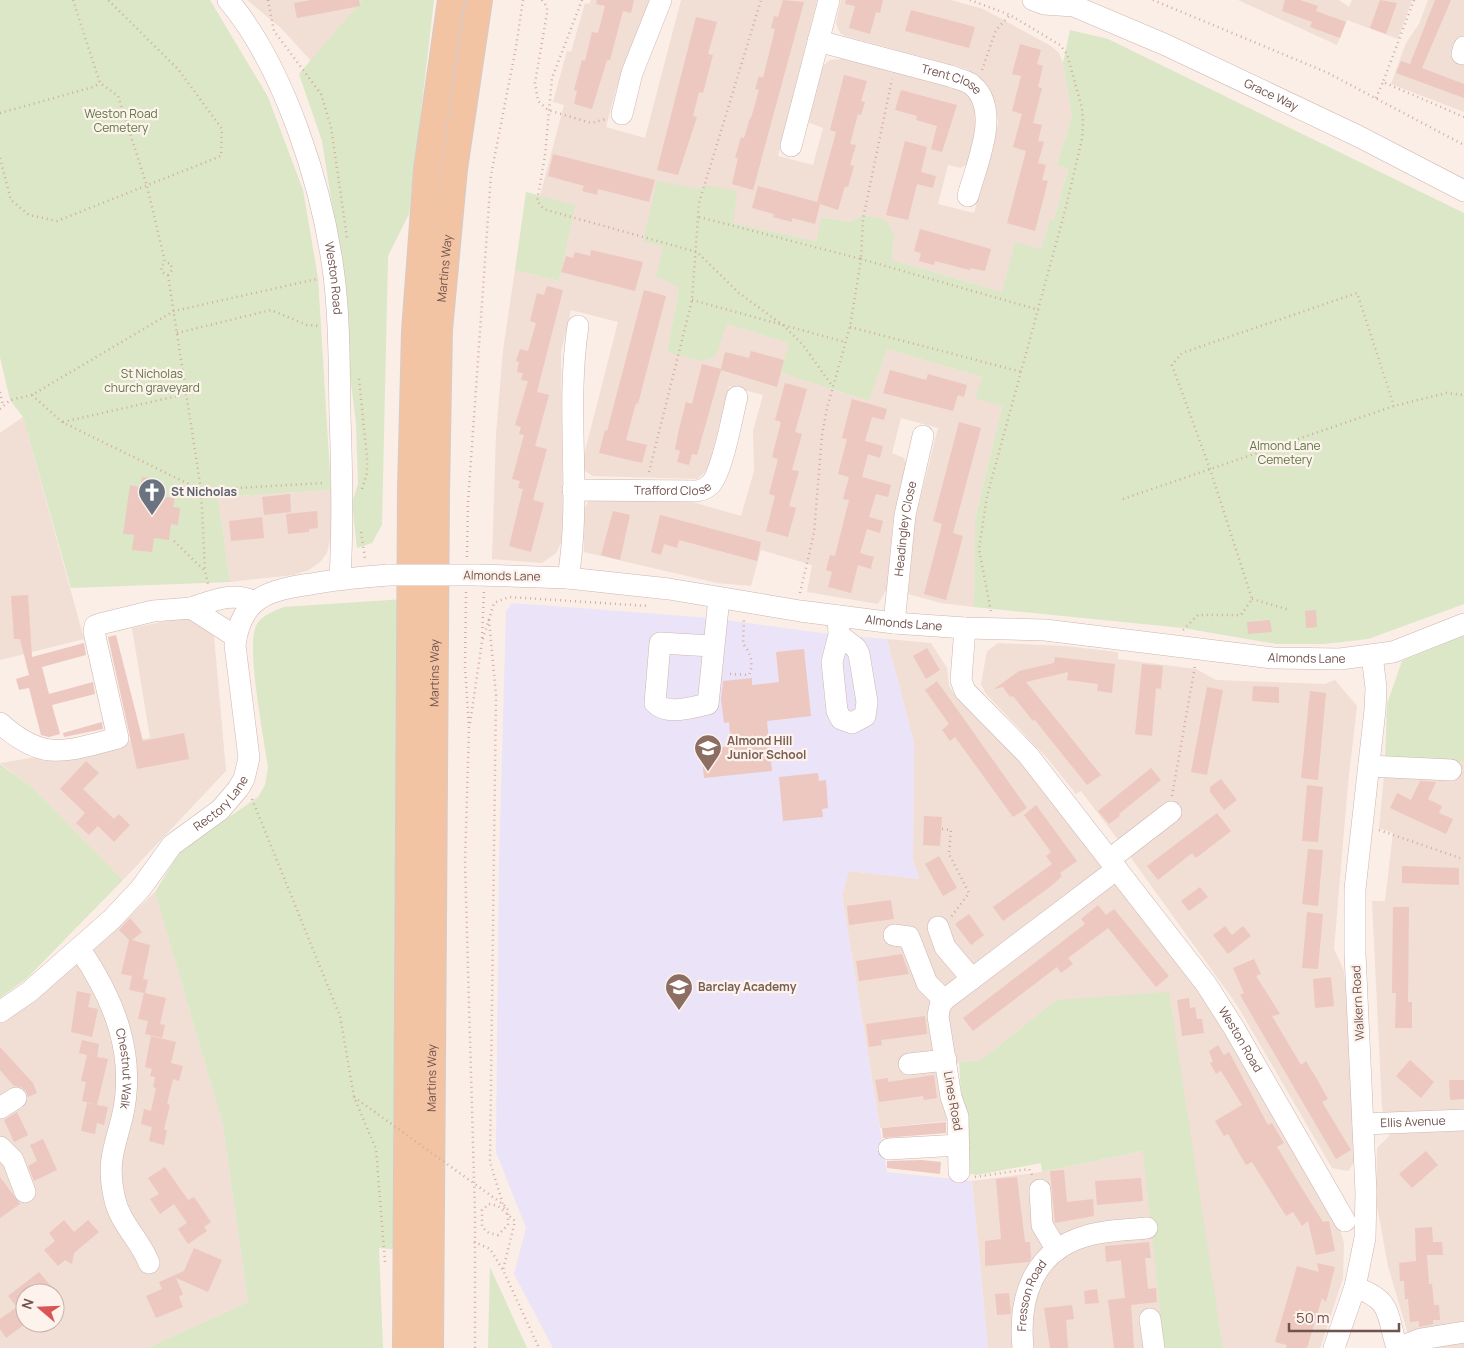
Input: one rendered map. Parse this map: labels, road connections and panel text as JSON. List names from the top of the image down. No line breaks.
{"streets":{"main road":["Martins Way"],"street":["Trent Close","Grace Way","Weston Road","Trafford Close","Headingley Close","Almonds Lane","Rectory Lane","Walkern Road","Chestnut Walk","Lines Road","Ellis Avenue","Fresson Road"]},"crossings":[["Weston Road","Almonds Lane"],["Weston Road","Rectory Lane"],["Headingley Close","Almonds Lane"],["Almonds Lane","Rectory Lane"],["Almonds Lane","Walkern Road"],["Rectory Lane","Chestnut Walk"],["Walkern Road","Ellis Avenue"]],"parks":["Weston Road Cemetery","St Nicholas church graveyard","Almond Lane Cemetery"],"places":{"church":["St Nicholas"],"school or university":["Almond Hill Junior School","Barclay Academy"]},"scale_bar":"50 m","north":"left"}
